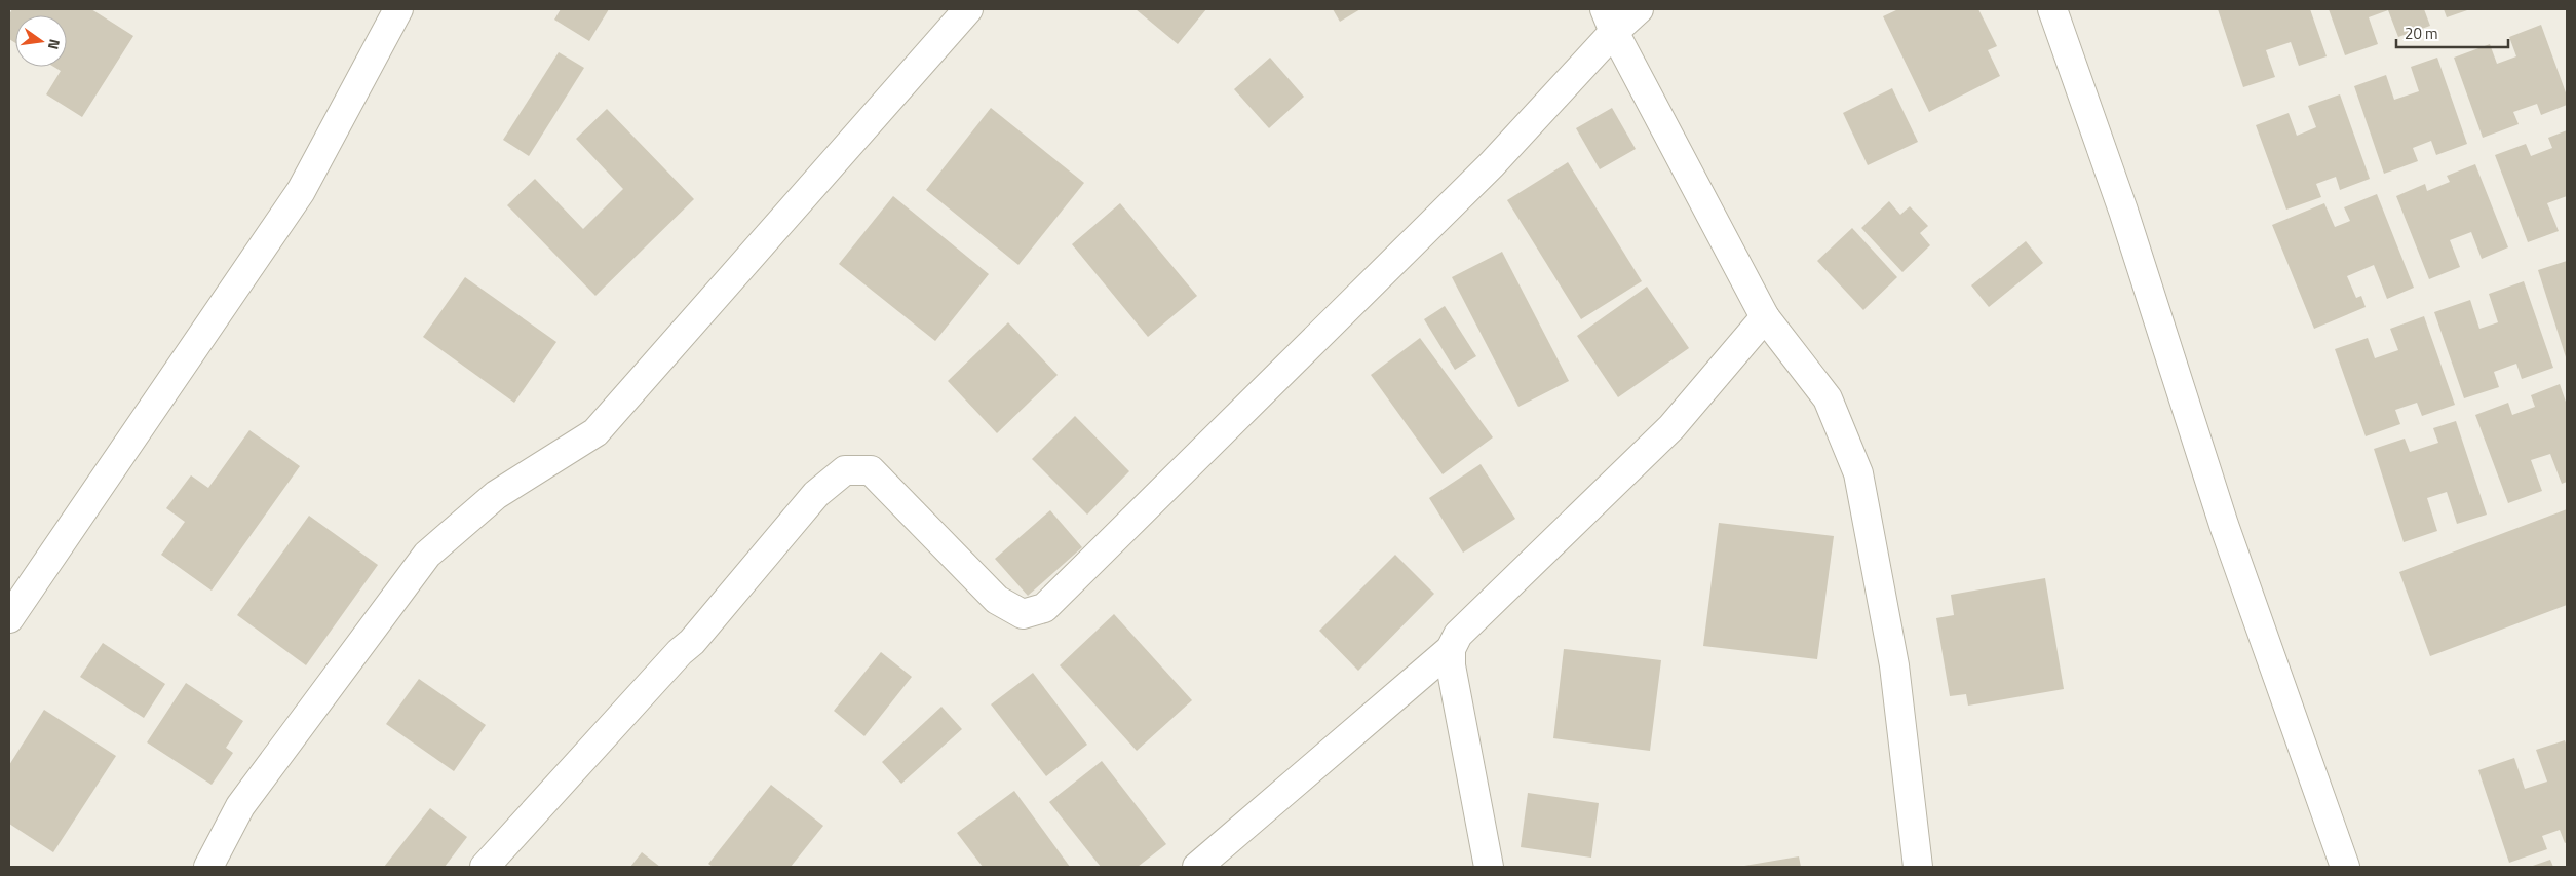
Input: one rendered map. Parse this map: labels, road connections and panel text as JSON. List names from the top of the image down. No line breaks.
{"scale_bar":"20 m","north":"right"}
